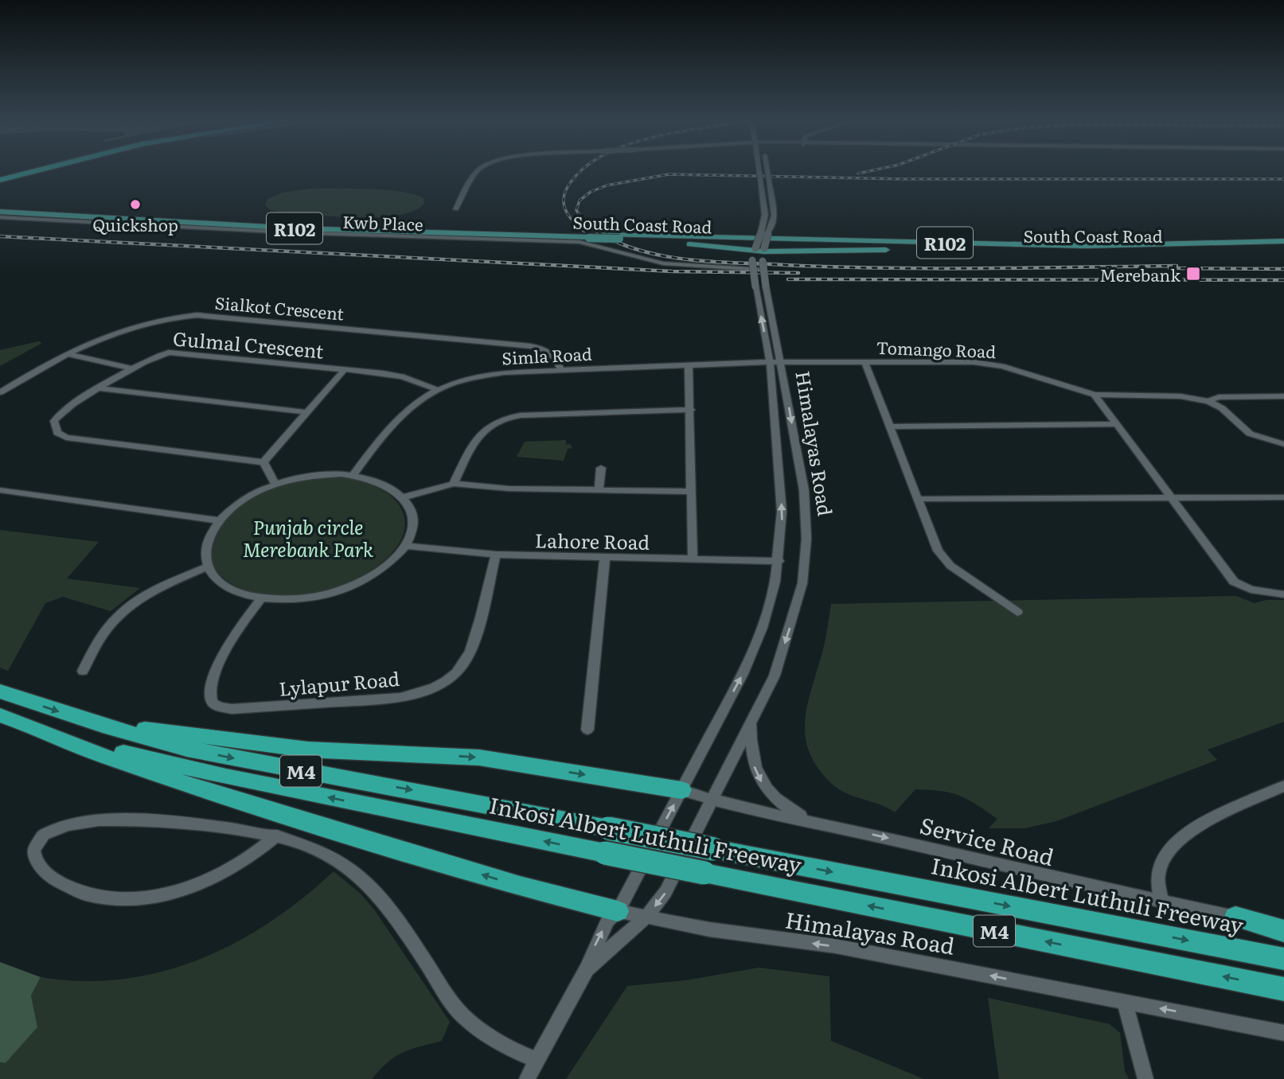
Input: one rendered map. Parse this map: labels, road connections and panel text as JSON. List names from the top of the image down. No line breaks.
{"streets":{"highway":["M4","Inkosi Albert Luthuli Freeway"],"main road":["South Coast Road","R102"],"street":["Kwb Place","Sialkot Crescent","Gulmal Crescent","Tomango Road","Simla Road","Himalayas Road","Lahore Road","Lylapur Road","Service Road"]},"crossings":[["Kwb Place","Himalayas Road"],["Sialkot Crescent","Simla Road"],["Gulmal Crescent","Simla Road"],["Tomango Road","Simla Road"],["Tomango Road","Himalayas Road"],["Simla Road","Himalayas Road"],["Simla Road","Lahore Road"],["Simla Road","Lylapur Road"],["Himalayas Road","Lahore Road"],["Himalayas Road","Service Road"],["Lahore Road","Lylapur Road"]],"one_way":["Service Road"],"parks":["Punjab circle Merebank Park"],"places":{"other":["Quickshop"],"transit":["Merebank"]}}
